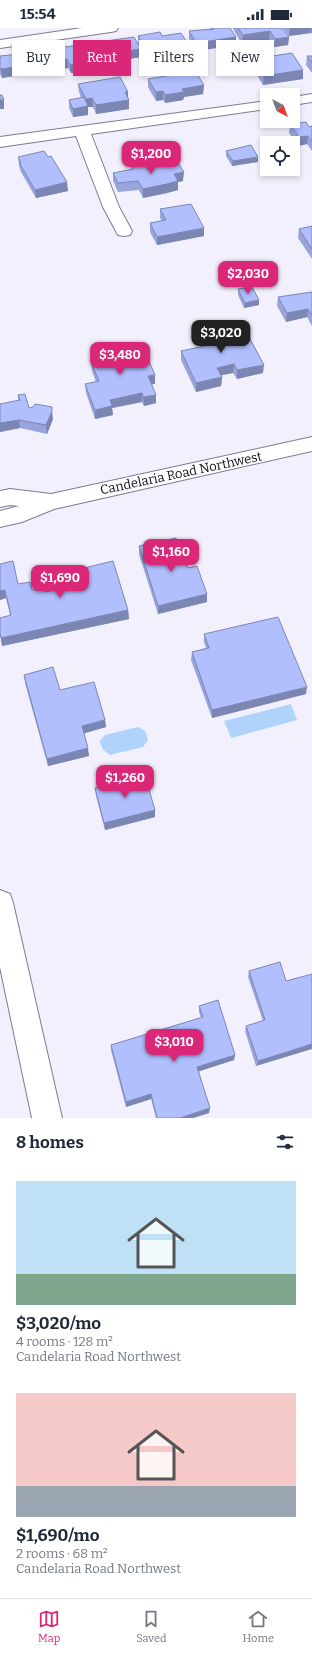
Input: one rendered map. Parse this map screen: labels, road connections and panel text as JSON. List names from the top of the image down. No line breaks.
{"streets":{"street":["Candelaria Road Northwest"]},"north":"bottom right","page":{"status":"15:54","chip":["Buy","Rent","Filters","New"],"price":["$1,200","$2,030","$3,020","$3,480","$1,160","$1,690","$1,260","$3,010"],"heading":"8 homes","list":[{"name":"$3,020/mo","note":"4 rooms · 128 m² · Candelaria Road Northwest"},{"name":"$1,690/mo","note":"2 rooms · 68 m² · Candelaria Road Northwest"}],"tabs":["Map","Saved","Home"]}}
